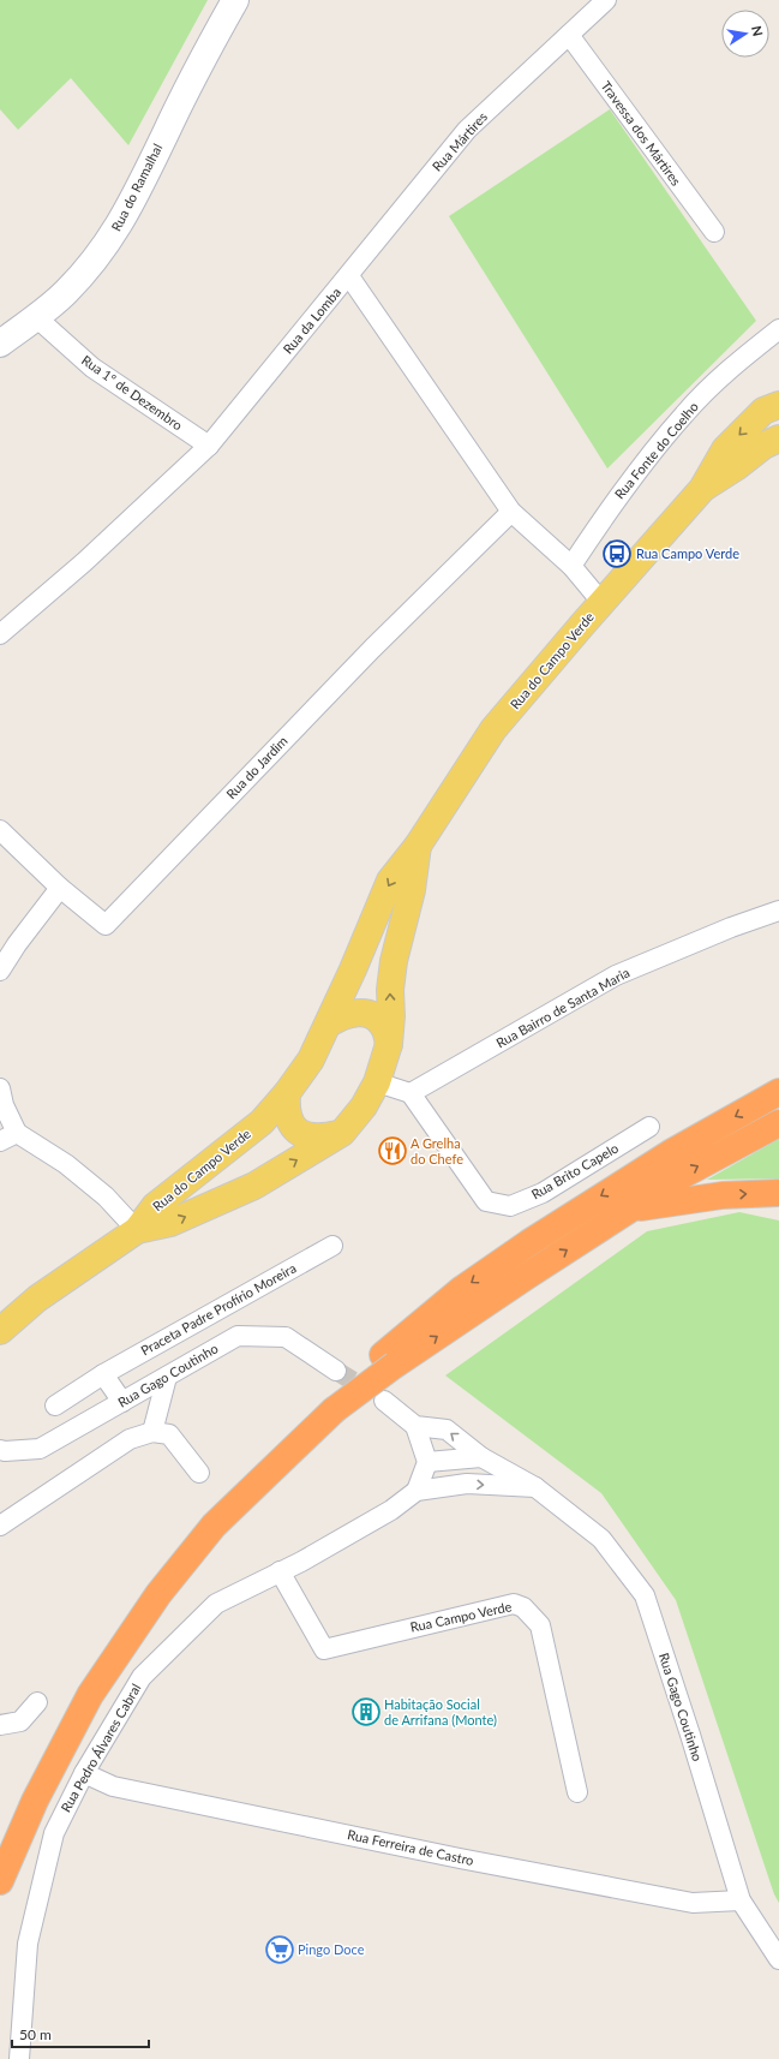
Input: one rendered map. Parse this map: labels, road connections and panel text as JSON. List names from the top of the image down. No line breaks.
{"streets":{"main road":["Rua do Campo Verde"],"street":["Travessa dos Mártires","Rua Mártires","Rua do Ramalhal","Rua da Lomba","Rua 1º de Dezembro","Rua Fonte do Coelho","Rua do Jardim","Rua Bairro de Santa Maria","Rua Brito Capelo","Praceta Padre Profírio Moreira","Rua Gago Coutinho","Rua Campo Verde","Rua Pedro Álvares Cabral","Rua Ferreira de Castro"]},"crossings":[["Travessa dos Mártires","Rua Mártires"],["Rua Mártires","Rua da Lomba"],["Rua do Ramalhal","Rua 1º de Dezembro"],["Rua da Lomba","Rua 1º de Dezembro"],["Rua da Lomba","Rua Fonte do Coelho"],["Rua da Lomba","Rua do Campo Verde"],["Rua da Lomba","Rua do Jardim"],["Rua Bairro de Santa Maria","Rua Brito Capelo"],["Rua Gago Coutinho","Rua Ferreira de Castro"],["Rua Campo Verde","Rua Pedro Álvares Cabral"],["Rua Pedro Álvares Cabral","Rua Ferreira de Castro"]],"places":{"bus stop":["Rua Campo Verde"],"restaurant":["A Grelha do Chefe"],"building":["Habitação Social de Arrifana (Monte)"],"supermarket":["Pingo Doce"]},"scale_bar":"50 m","north":"right"}
